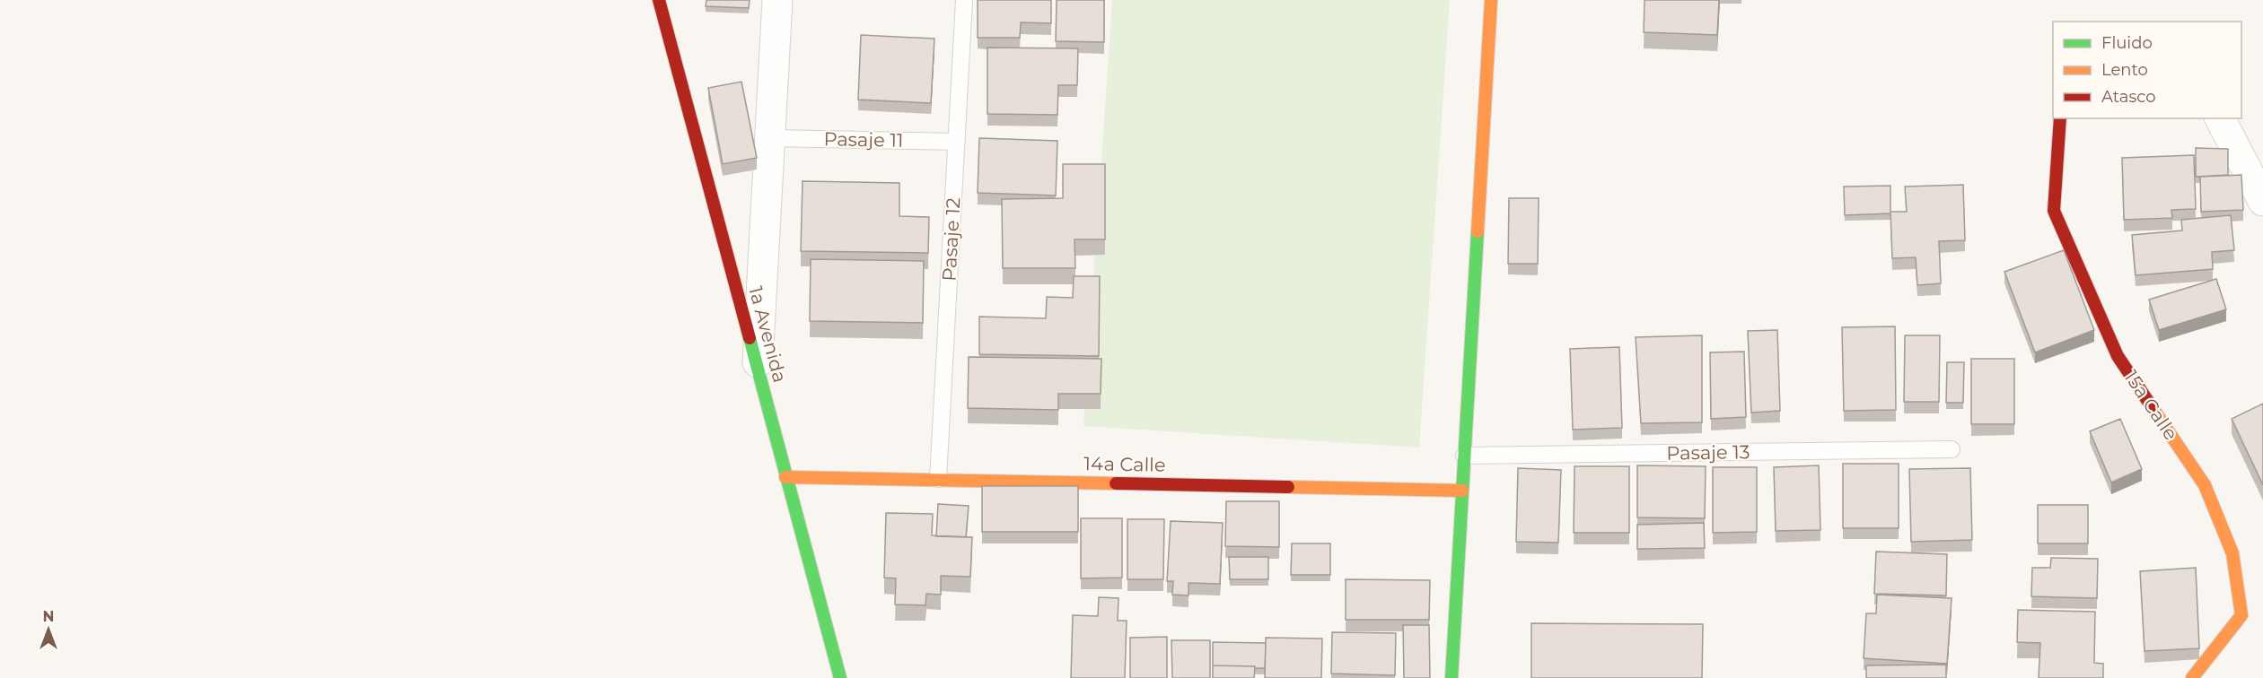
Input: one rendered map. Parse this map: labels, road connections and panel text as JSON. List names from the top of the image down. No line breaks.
{"streets":{"street":["1a Avenida","15a Calle","14a Calle"],"lane":["Pasaje 11","Pasaje 12","Pasaje 13"]},"crossings":[["Pasaje 11","Pasaje 12"],["Pasaje 12","14a Calle"],["1a Avenida","14a Calle"]],"legend":["Fluido","Lento","Atasco"],"north":"top"}
